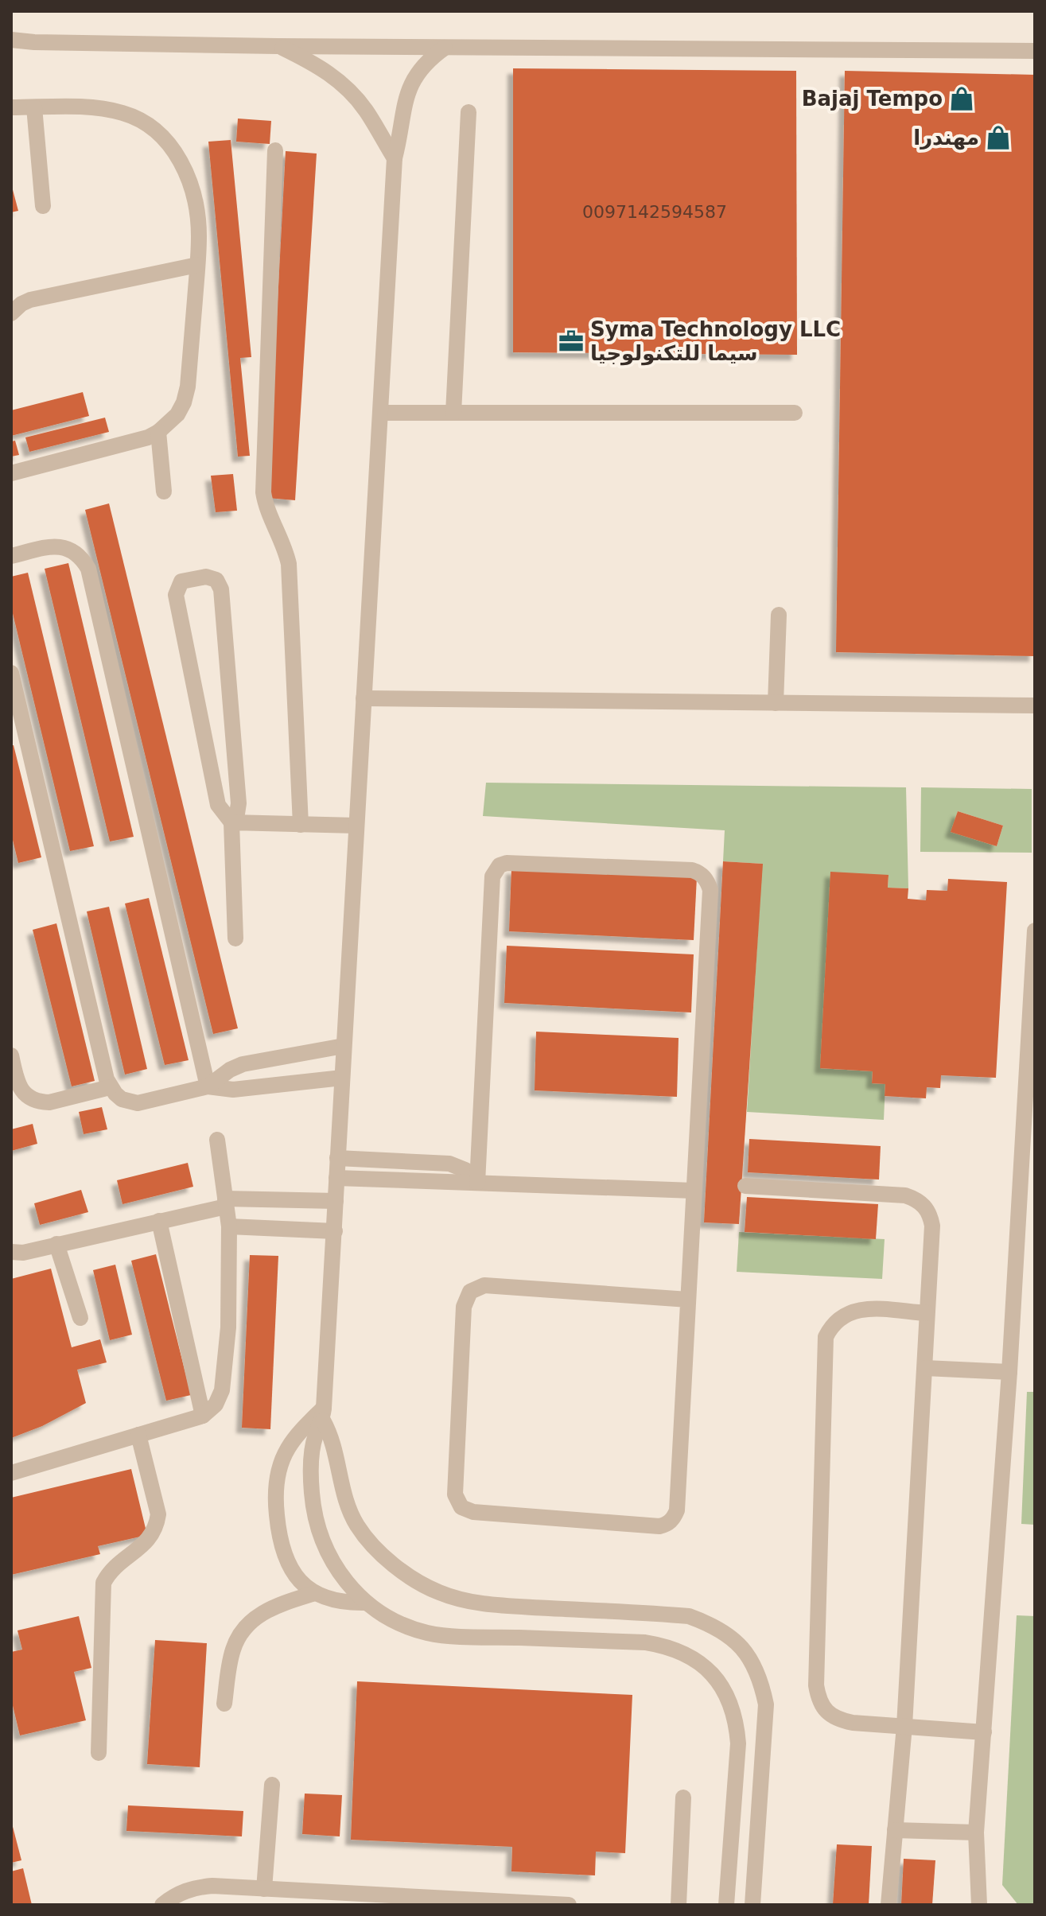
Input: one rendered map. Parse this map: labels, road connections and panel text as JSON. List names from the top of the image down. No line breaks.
{"places":{"shop":["Bajaj Tempo","مهندرا"],"office":["Syma Technology LLC سيما للتكنولوجيا"]},"house_numbers":["0097142594587"]}
